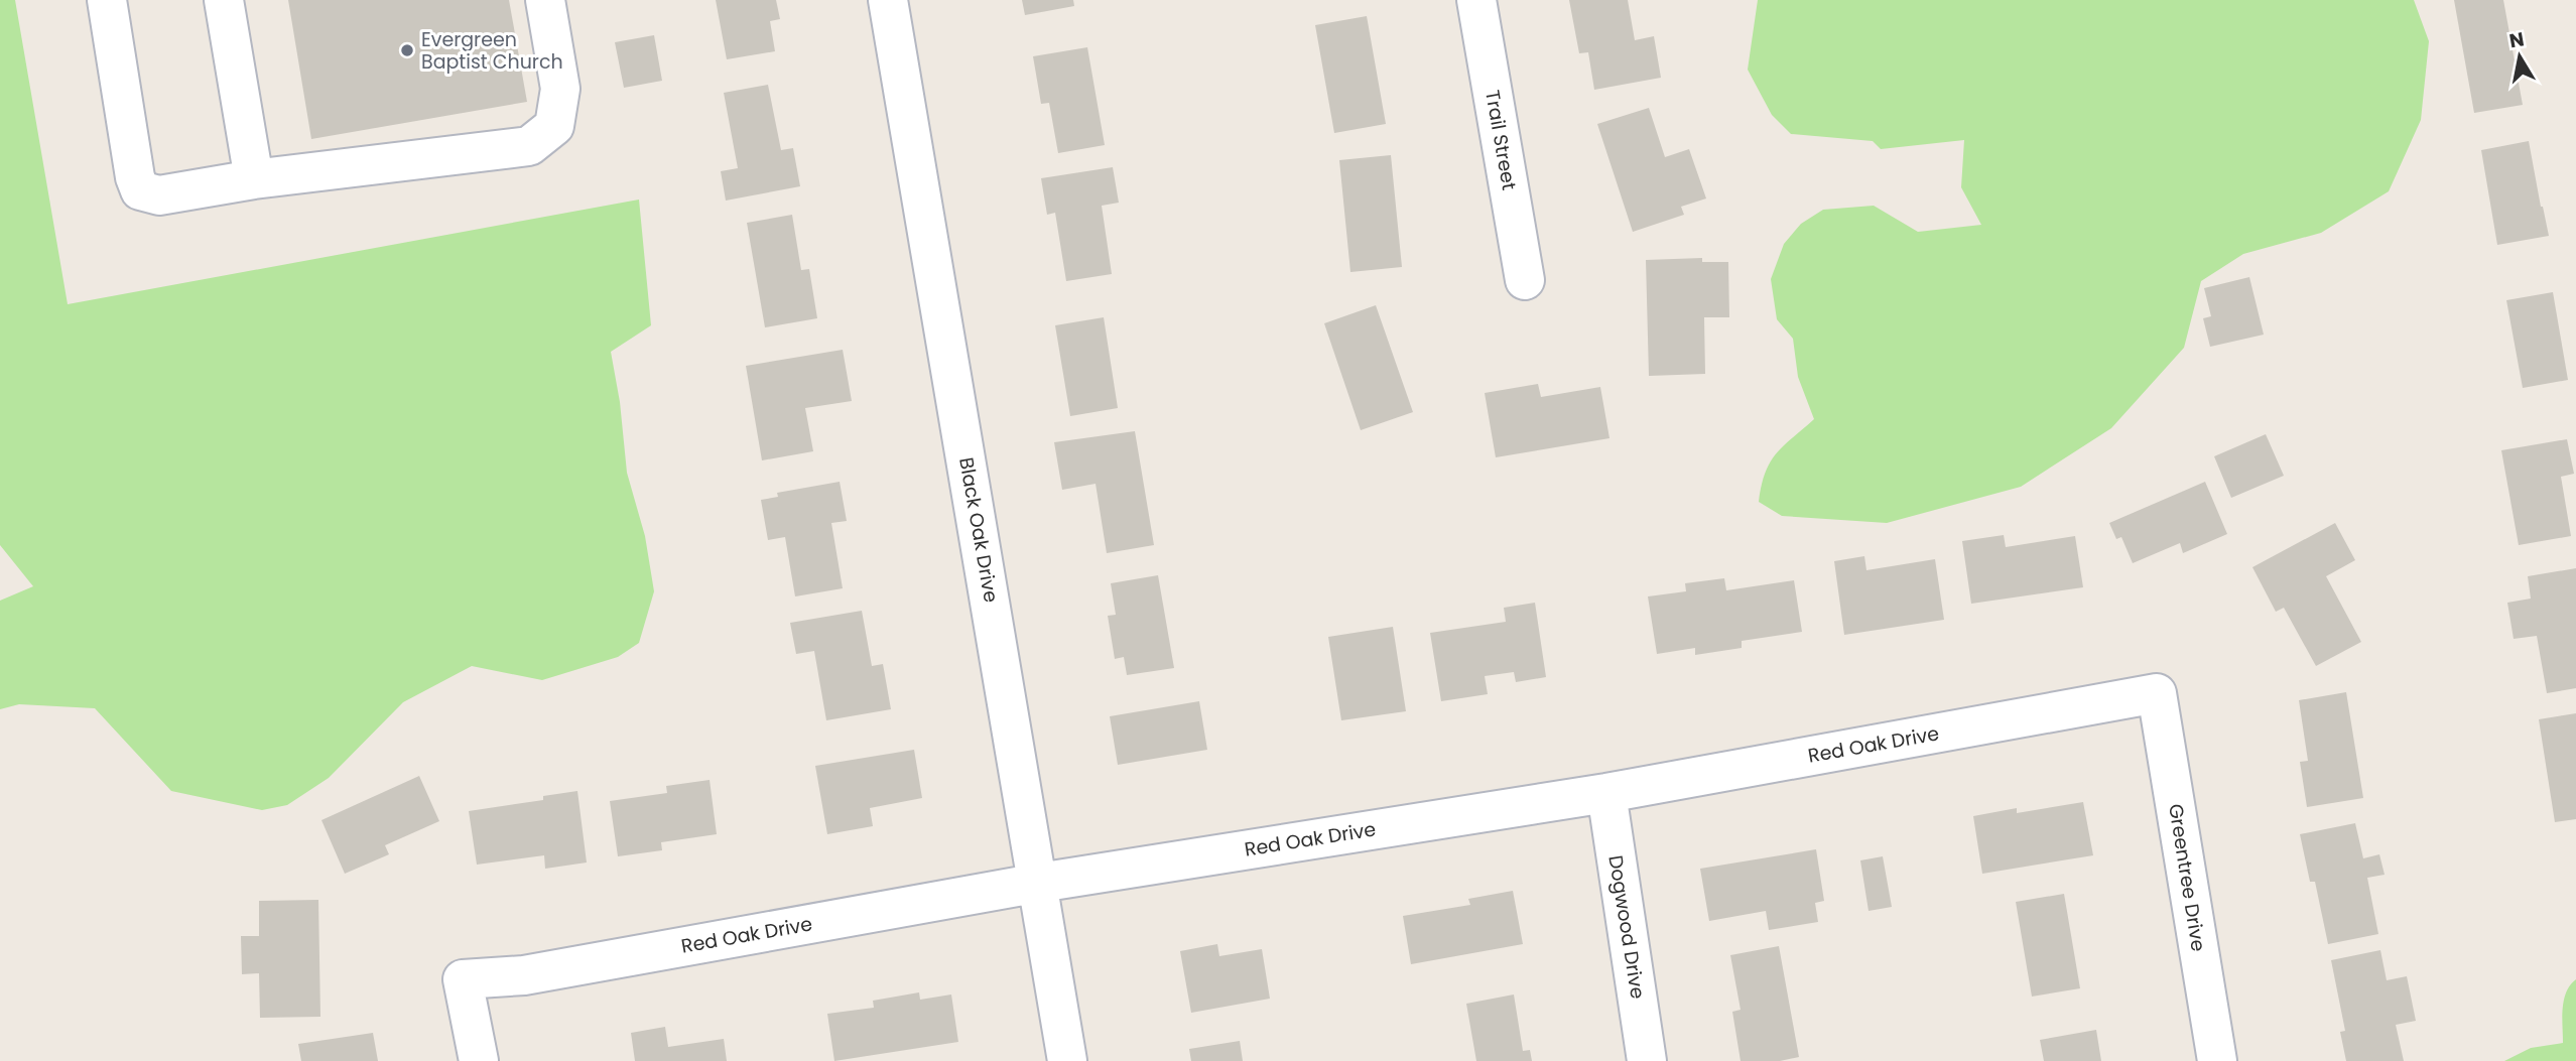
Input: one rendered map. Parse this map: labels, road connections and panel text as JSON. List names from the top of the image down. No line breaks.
{"streets":{"street":["Trail Street","Black Oak Drive","Red Oak Drive","Greentree Drive","Dogwood Drive"]},"crossings":[["Black Oak Drive","Red Oak Drive"],["Red Oak Drive","Greentree Drive"],["Red Oak Drive","Dogwood Drive"]],"places":["Evergreen Baptist Church"],"north":"top"}
